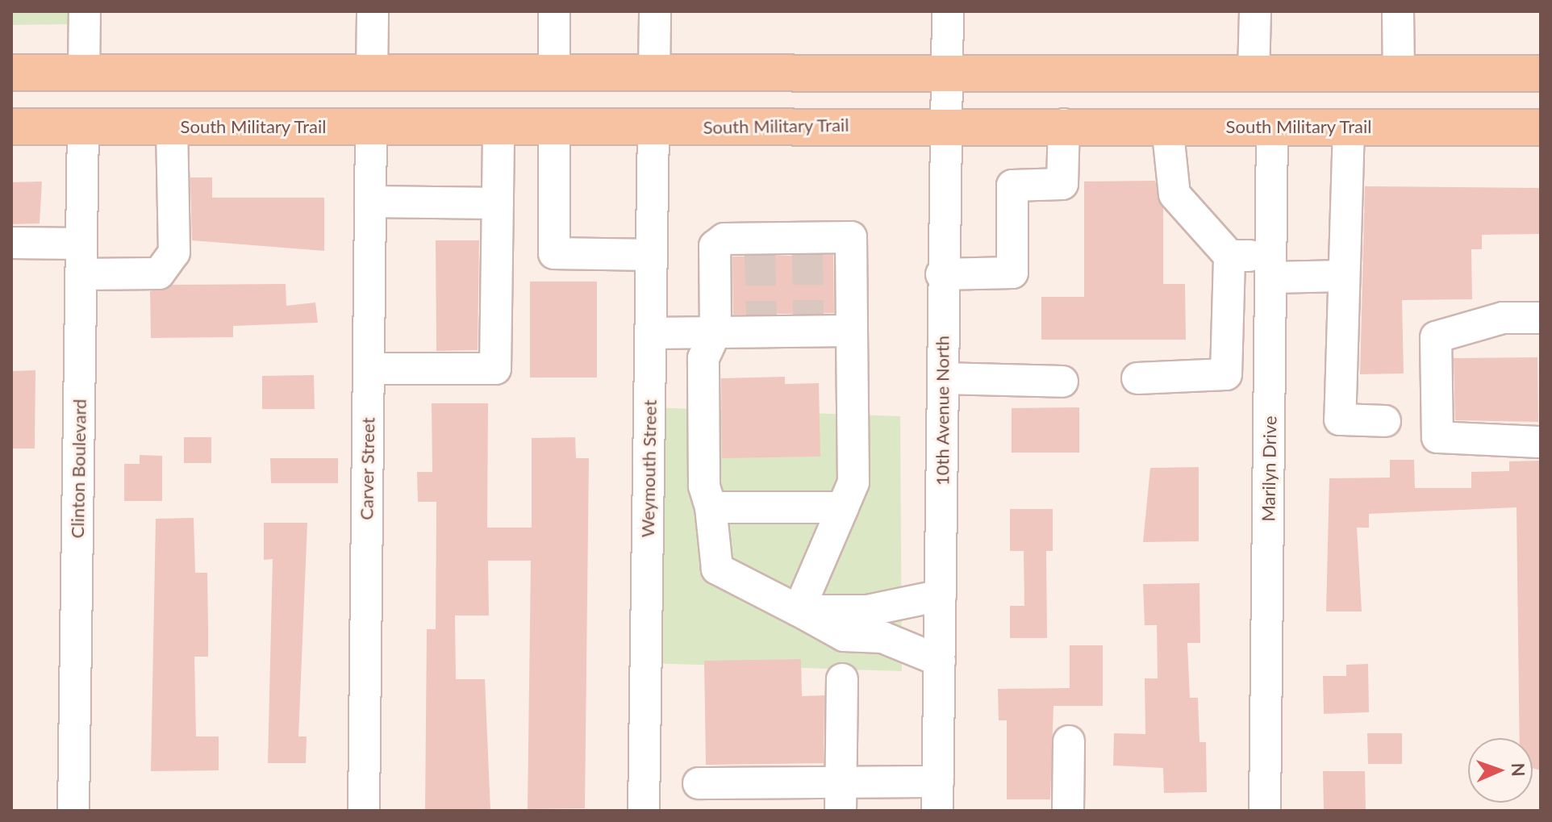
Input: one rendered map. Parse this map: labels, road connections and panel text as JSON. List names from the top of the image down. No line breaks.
{"streets":{"main road":["South Military Trail"],"street":["10th Avenue North","Clinton Boulevard","Carver Street","Weymouth Street","Marilyn Drive"]},"crossings":[["South Military Trail","10th Avenue North"],["South Military Trail","Clinton Boulevard"],["South Military Trail","Carver Street"],["South Military Trail","Weymouth Street"],["South Military Trail","Marilyn Drive"]],"north":"right"}
